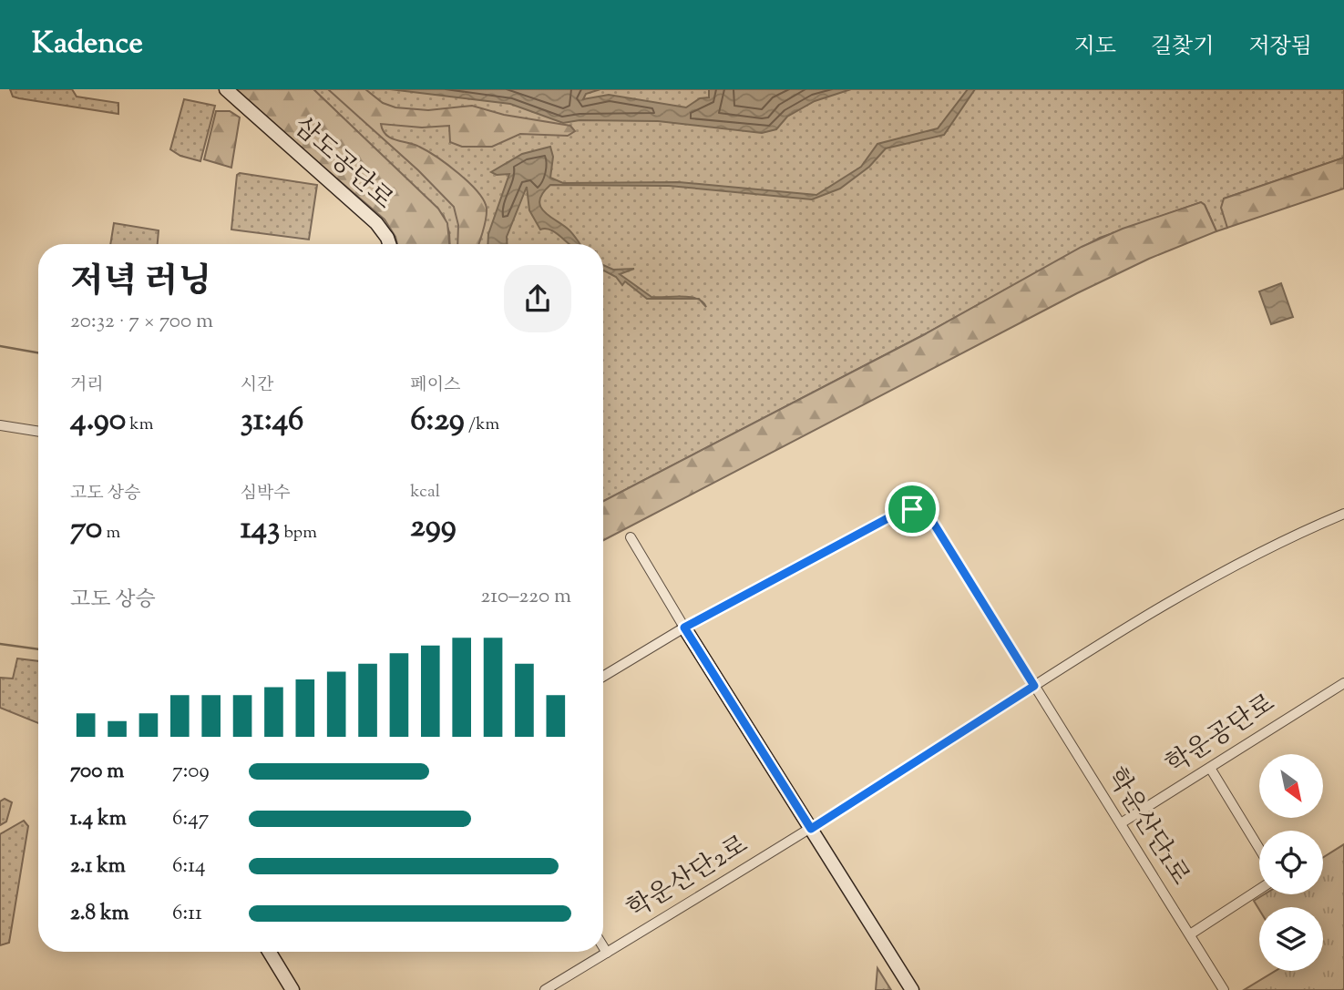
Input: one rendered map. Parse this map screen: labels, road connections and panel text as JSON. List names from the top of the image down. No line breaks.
{"streets":{"street":["삼도공단로","학운공단로","학운산단1로","학운산단2로"]},"crossings":[["학운공단로","학운산단1로"],["학운산단1로","학운산단2로"]],"north":"bottom right","page":{"header":"Kadence","nav":["지도","길찾기","저장됨"],"heading":["저녁 러닝","20:32 · 7 × 700 m"],"stats":[["거리","4.90 km"],["시간","31:46"],["페이스","6:29 /km"],["고도 상승","70 m"],["심박수","143 bpm"],["kcal","299"]],"chart":["고도 상승","210–220 m"],"list":[{"name":"700 m","note":"7:09"},{"name":"1.4 km","note":"6:47"},{"name":"2.1 km","note":"6:14"},{"name":"2.8 km","note":"6:11"}]}}
